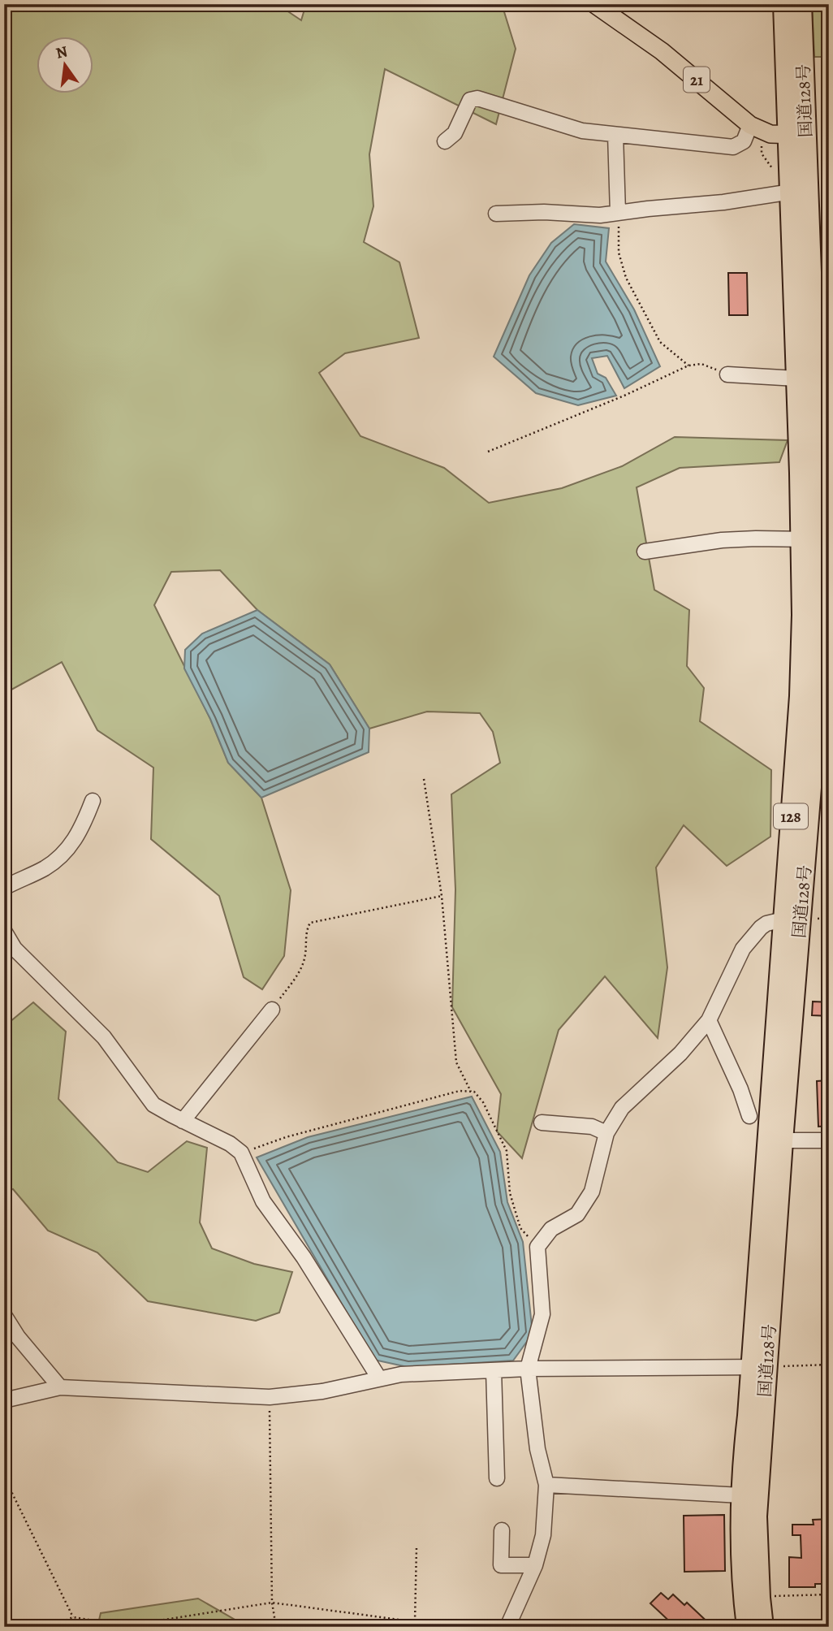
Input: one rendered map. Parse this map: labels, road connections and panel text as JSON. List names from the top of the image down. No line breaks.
{"streets":{"highway":["国道128号","128"],"main road":["21"]},"north":"top"}
